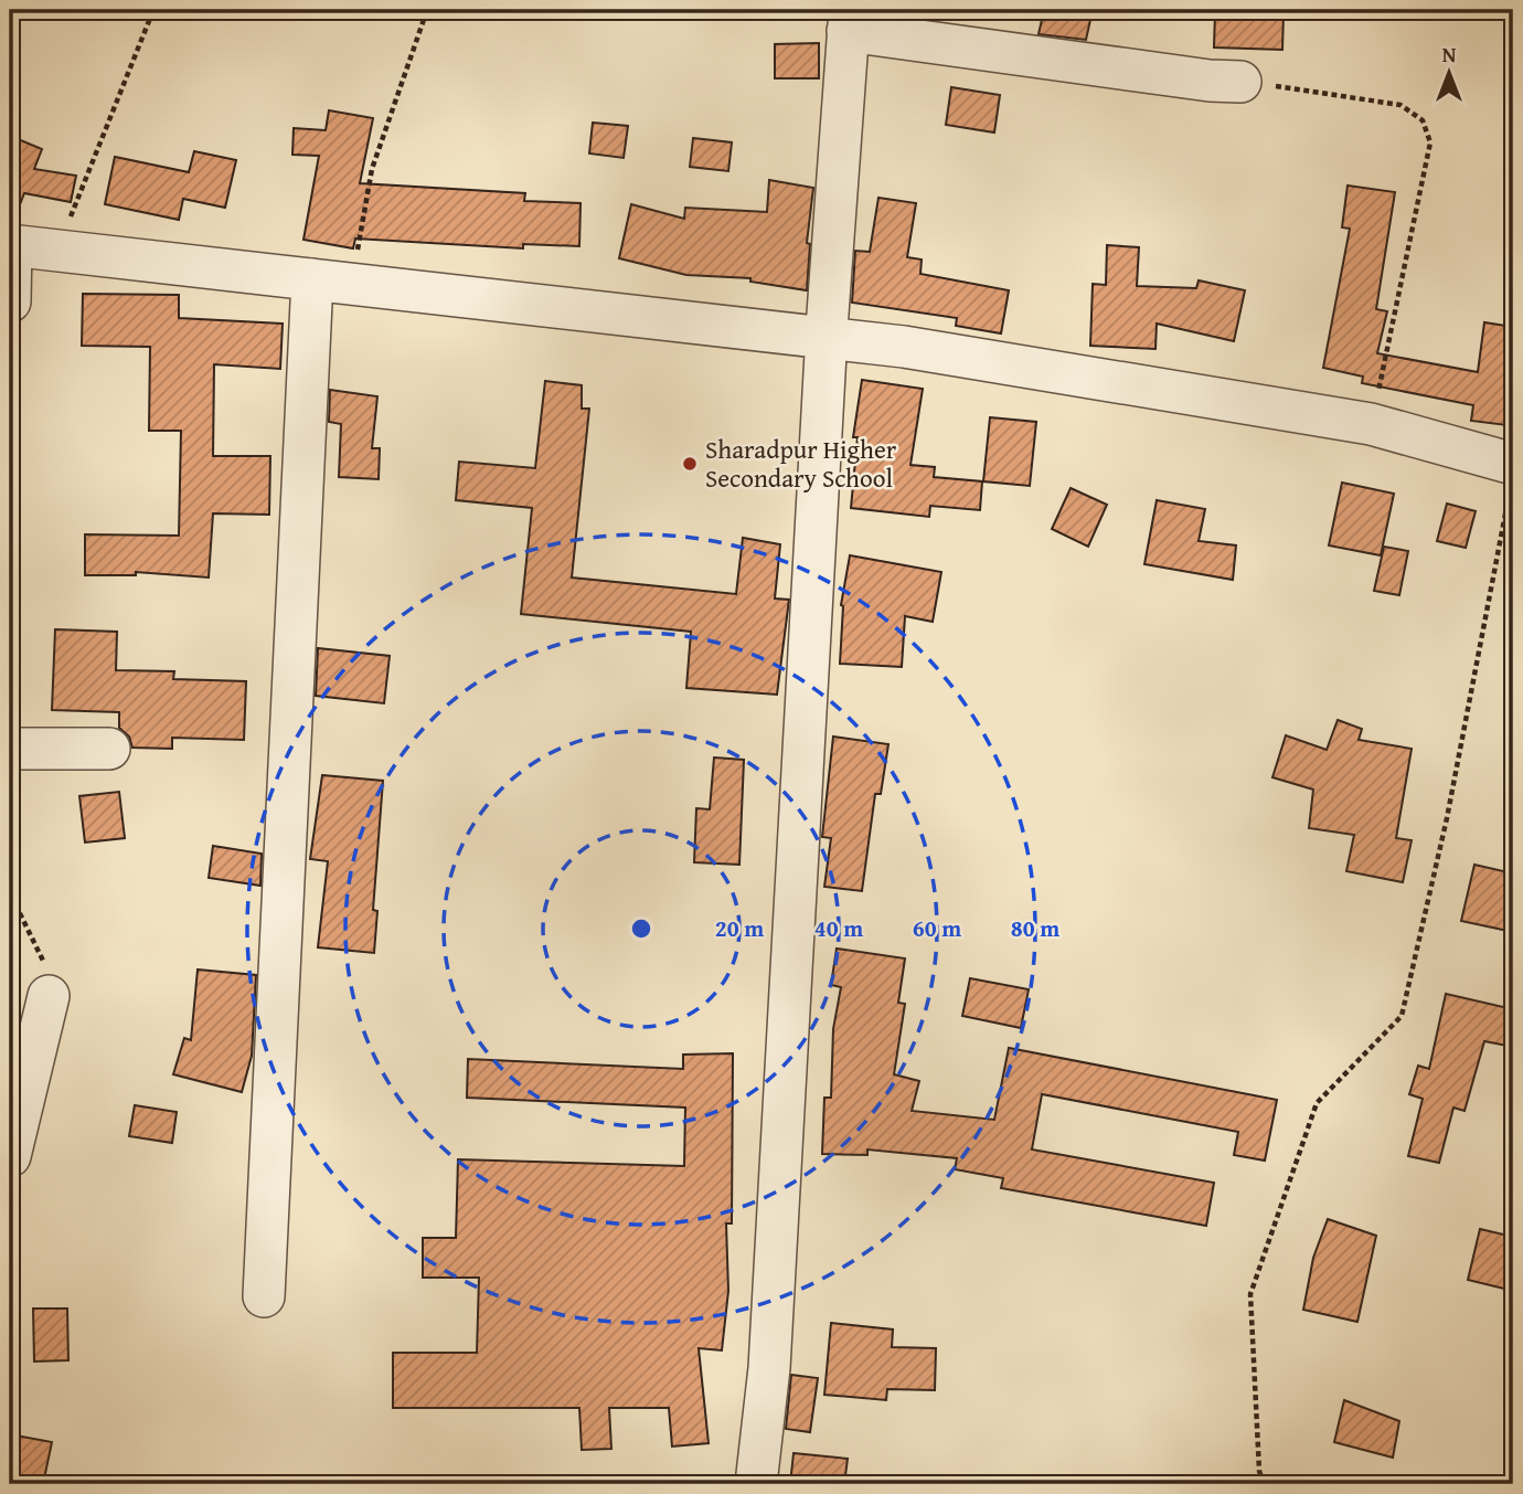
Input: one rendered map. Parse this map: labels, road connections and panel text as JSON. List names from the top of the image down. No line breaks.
{"places":["Sharadpur Higher Secondary School"],"north":"top","rings":["20 m","40 m","60 m","80 m"]}
